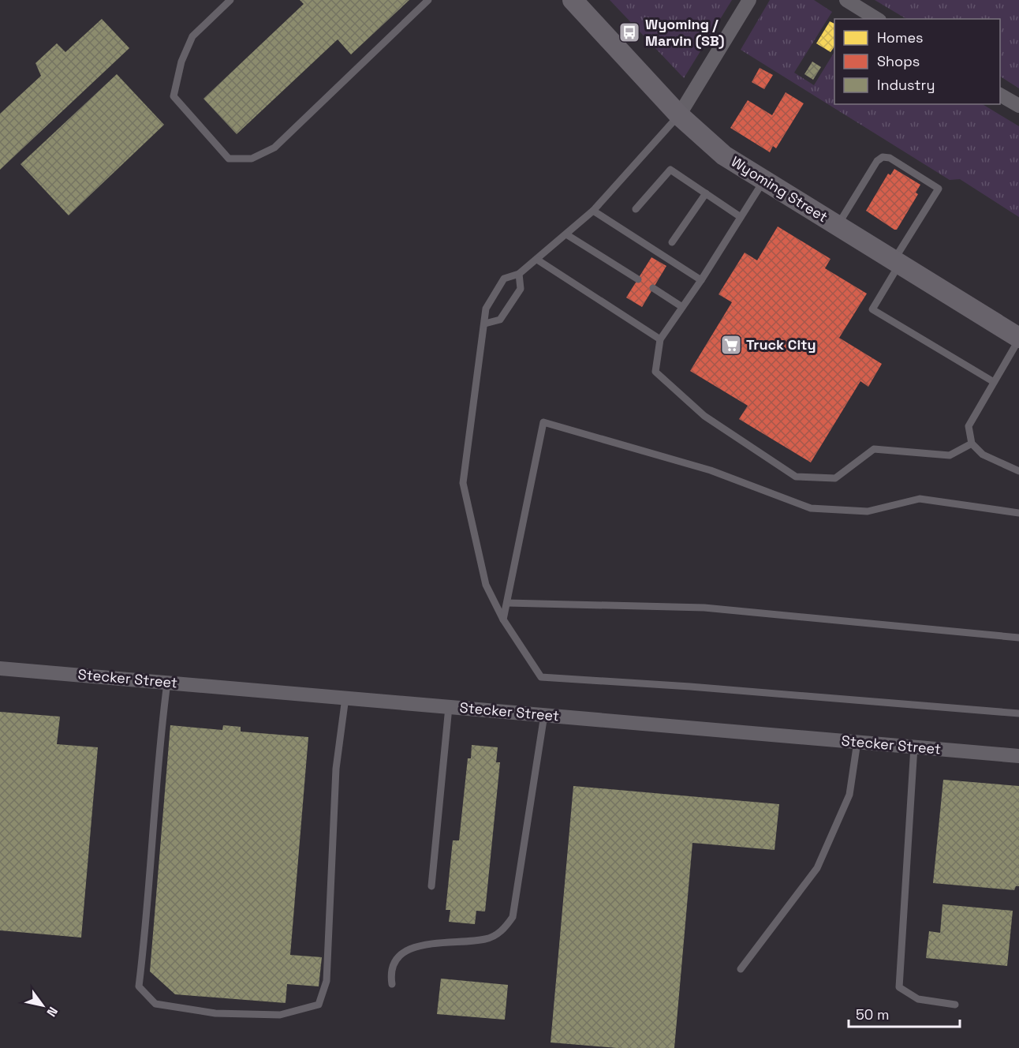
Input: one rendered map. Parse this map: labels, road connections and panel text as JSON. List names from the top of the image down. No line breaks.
{"streets":{"main road":["Wyoming Street"],"street":["Stecker Street"]},"places":{"bus stop":["Wyoming / Marvin (SB)"],"supermarket":["Truck City"]},"legend":["Homes","Shops","Industry"],"scale_bar":"50 m","north":"bottom right"}
